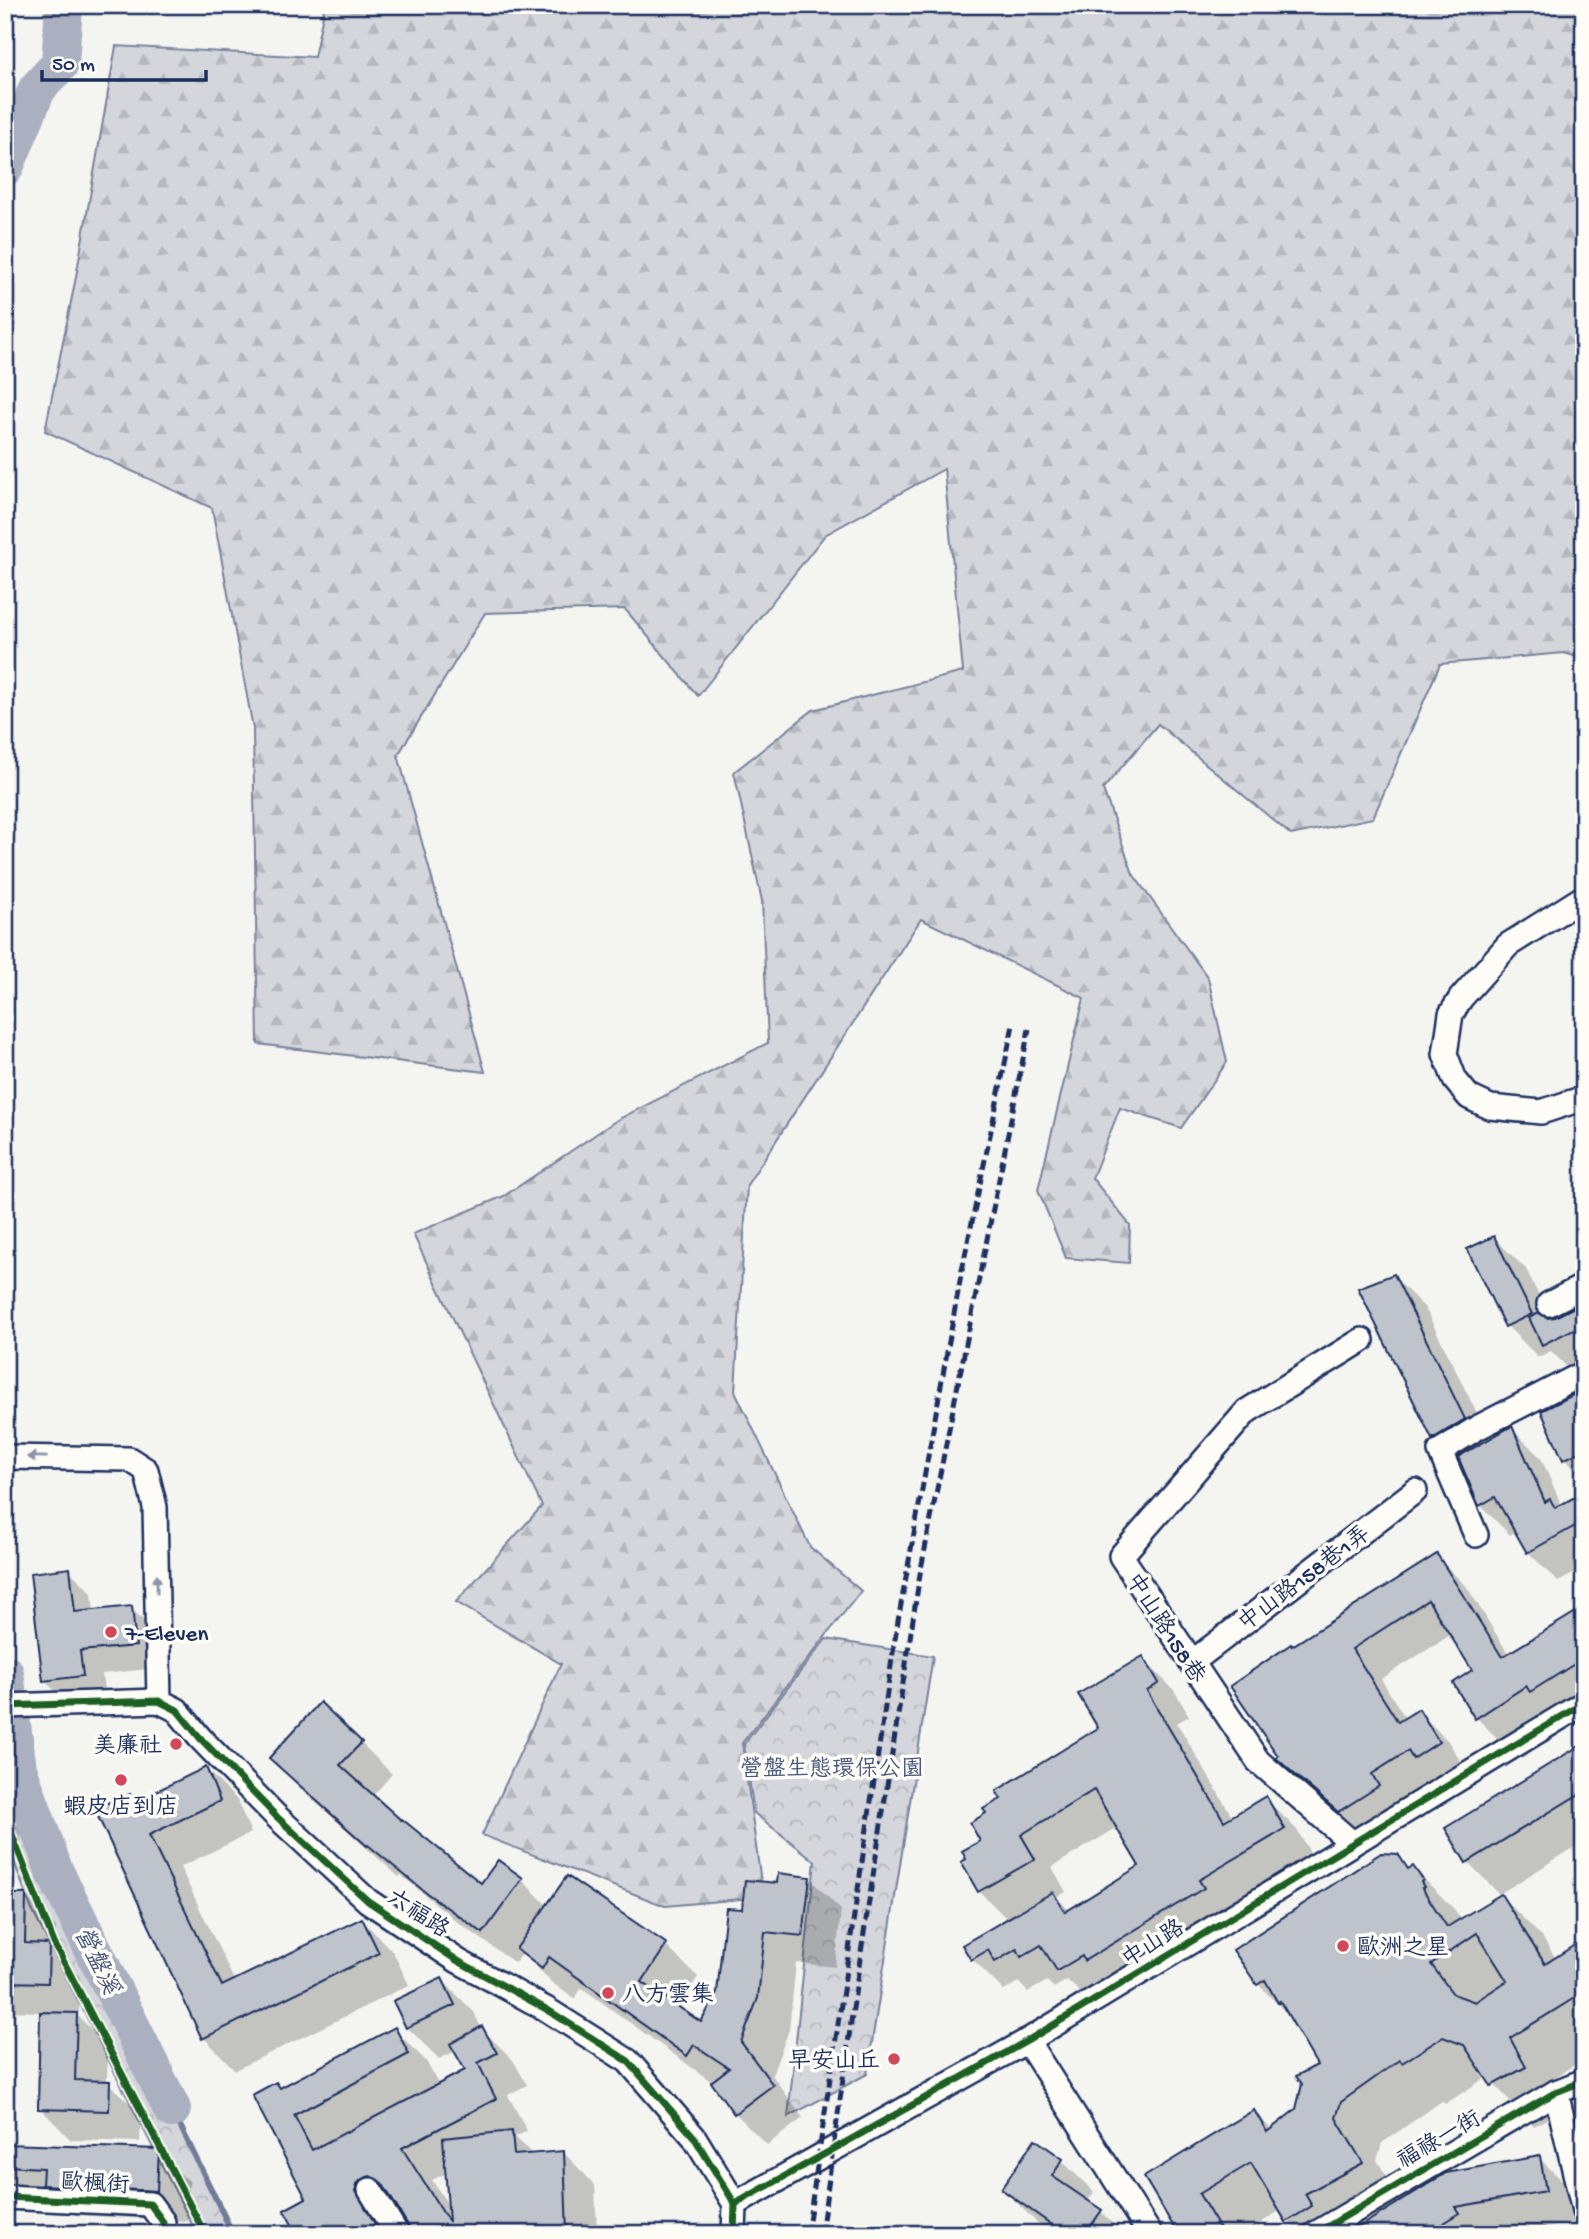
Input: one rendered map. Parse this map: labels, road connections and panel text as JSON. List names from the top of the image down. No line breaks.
{"streets":{"street":["中山路158巷1弄","中山路158巷","六福路","中山路","福祿一街","歐楓街"]},"crossings":[["中山路158巷1弄","中山路158巷"],["中山路158巷","中山路"],["六福路","中山路"]],"water":["營盤溪"],"parks":["營盤生態環保公園"],"places":["7-Eleven","美廉社","蝦皮店到店","歐洲之星","八方雲集","早安山丘"],"scale_bar":"50 m"}
